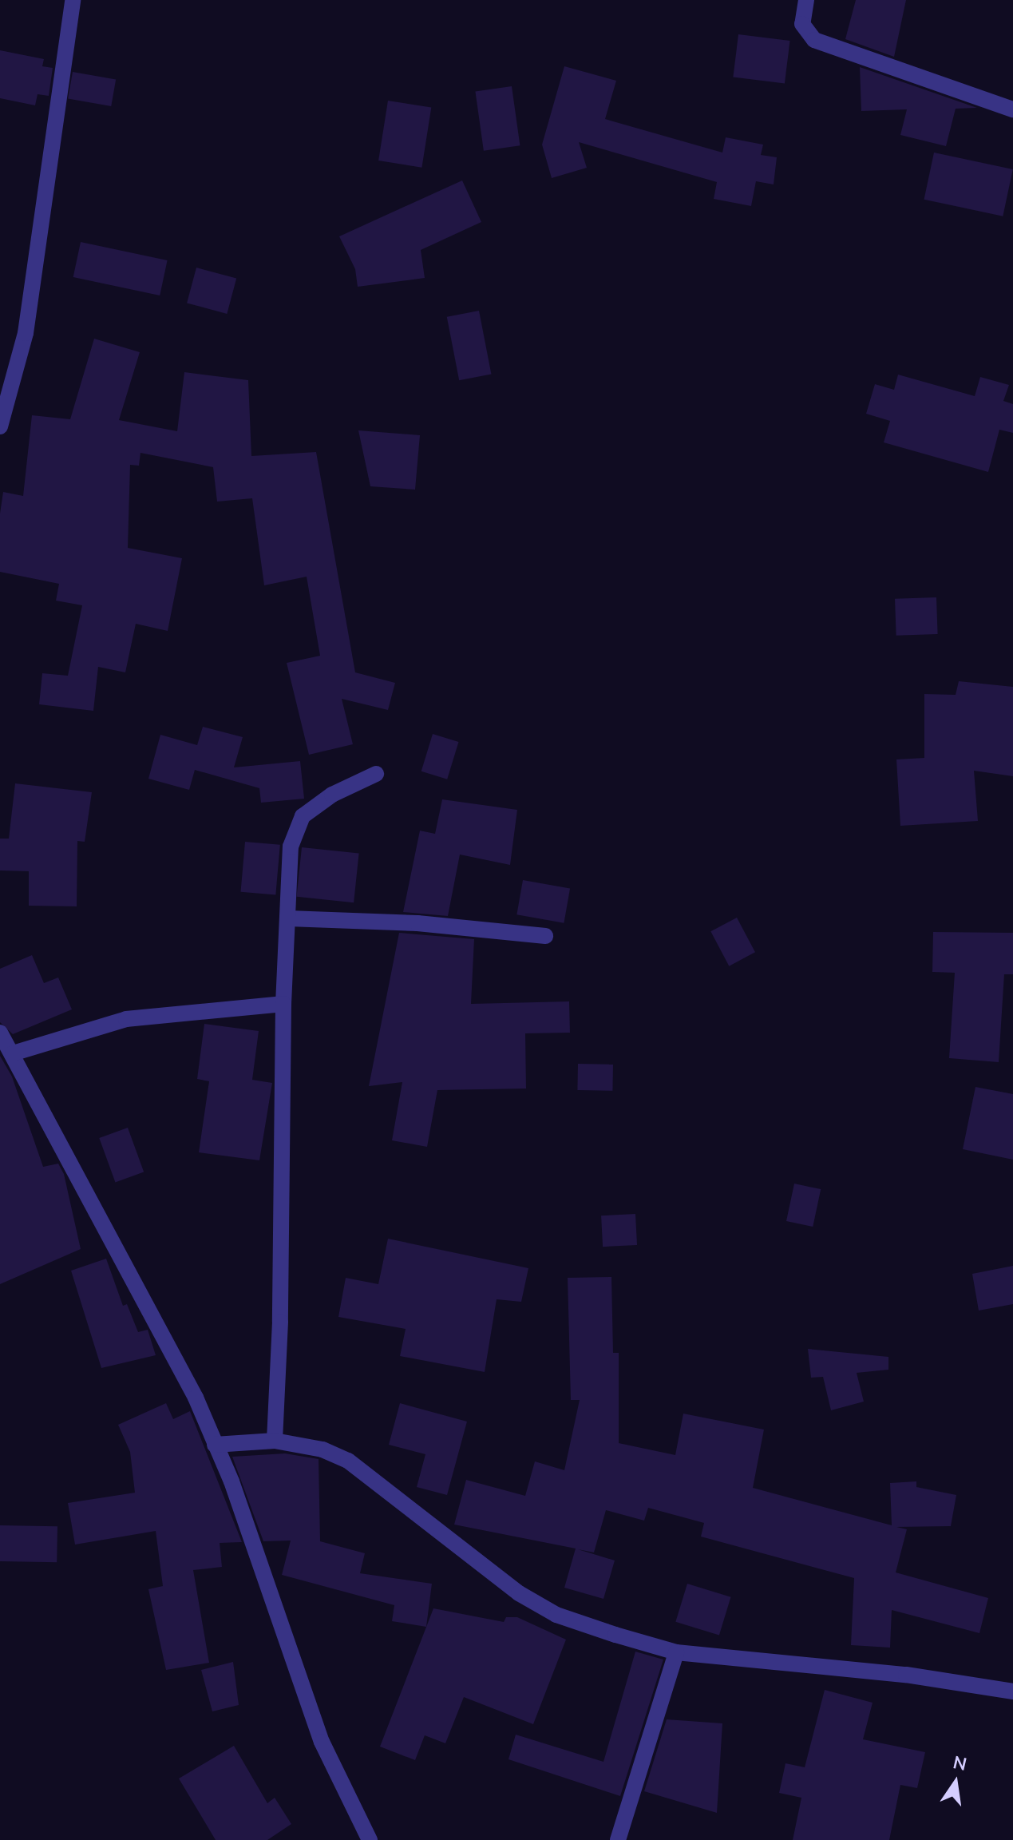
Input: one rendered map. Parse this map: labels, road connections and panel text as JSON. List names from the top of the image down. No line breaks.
{"north":"top"}
